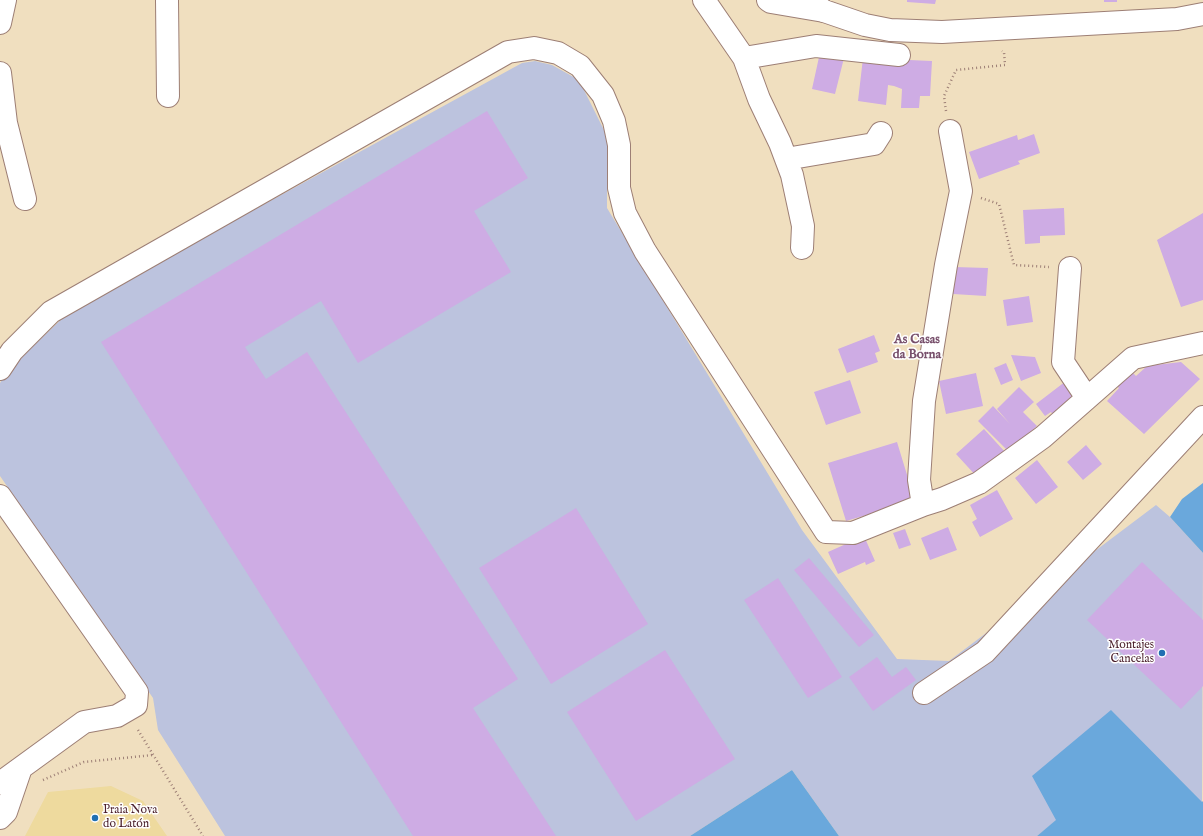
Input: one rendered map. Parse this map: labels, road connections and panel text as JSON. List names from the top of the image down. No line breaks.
{"districts":["As Casas da Borna"],"places":["Montajes Cancelas","Praia Nova do Latón"]}
